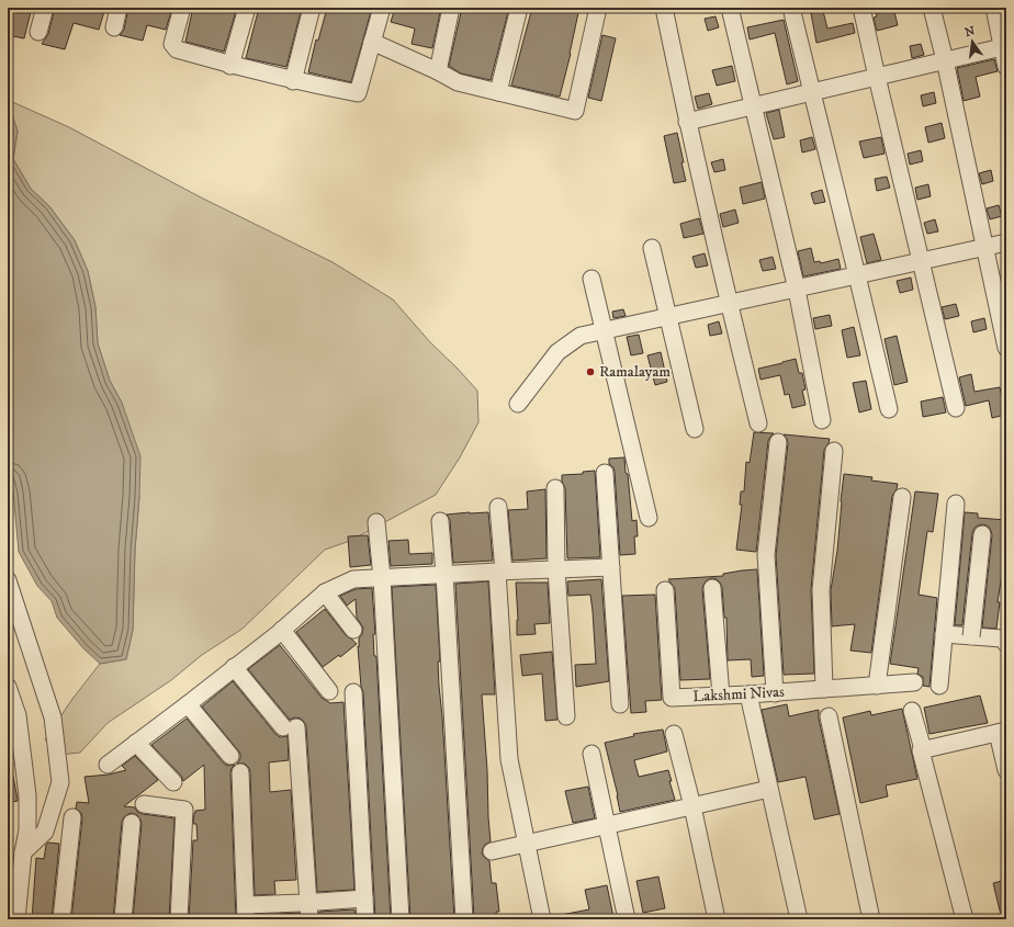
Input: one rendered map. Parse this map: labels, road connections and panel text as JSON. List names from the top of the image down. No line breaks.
{"streets":{"street":["Lakshmi Nivas"]},"places":["Ramalayam"],"north":"top"}
